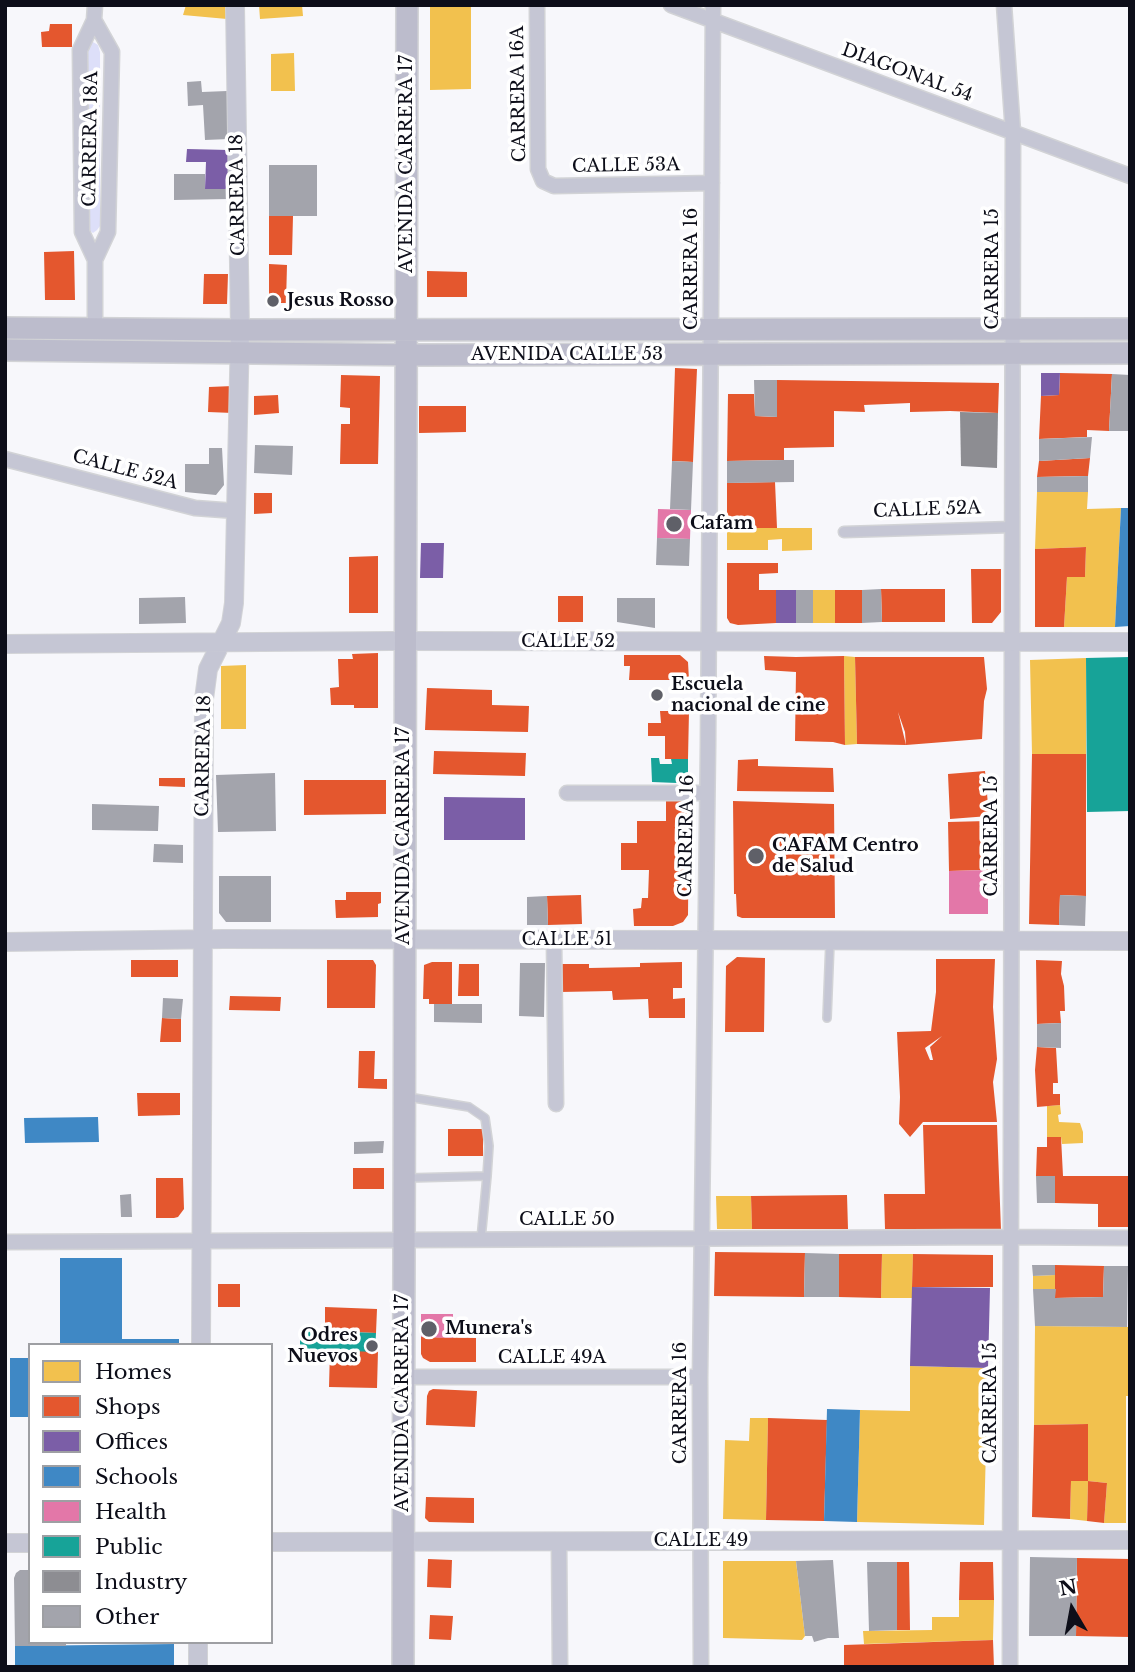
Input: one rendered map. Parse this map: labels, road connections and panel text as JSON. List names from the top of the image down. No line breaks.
{"streets":{"main road":["AVENIDA CARRERA 17","AVENIDA CALLE 53"],"street":["DIAGONAL 54","CARRERA 16A","CARRERA 18A","CALLE 53A","CARRERA 18","CARRERA 16","CARRERA 15","CALLE 52A","CALLE 52","CALLE 51","CALLE 50","CALLE 49A","CALLE 49"]},"crossings":[["DIAGONAL 54","CARRERA 16"],["DIAGONAL 54","CARRERA 15"],["CARRERA 16A","CALLE 53A"],["CARRERA 18A","AVENIDA CALLE 53"],["AVENIDA CARRERA 17","AVENIDA CALLE 53"],["AVENIDA CARRERA 17","CALLE 52"],["AVENIDA CARRERA 17","CALLE 51"],["AVENIDA CARRERA 17","CALLE 50"],["AVENIDA CARRERA 17","CALLE 49A"],["AVENIDA CARRERA 17","CALLE 49"],["CALLE 53A","CARRERA 16"],["CARRERA 18","AVENIDA CALLE 53"],["CARRERA 18","CALLE 52A"],["CARRERA 18","CALLE 52"],["CARRERA 18","CALLE 51"],["CARRERA 18","CALLE 50"],["CARRERA 16","AVENIDA CALLE 53"],["CARRERA 16","CALLE 52"],["CARRERA 16","CALLE 51"],["CARRERA 16","CALLE 50"],["CARRERA 16","CALLE 49A"],["CARRERA 16","CALLE 49"],["CARRERA 15","AVENIDA CALLE 53"],["CARRERA 15","CALLE 52A"],["CARRERA 15","CALLE 52"],["CARRERA 15","CALLE 51"],["CARRERA 15","CALLE 50"],["CARRERA 15","CALLE 49"]],"places":["Jesus Rosso","Cafam","Escuela nacional de cine","CAFAM Centro de Salud","Munera's","Odres Nuevos"],"legend":["Homes","Shops","Offices","Schools","Health","Public","Industry","Other"],"north":"top"}
